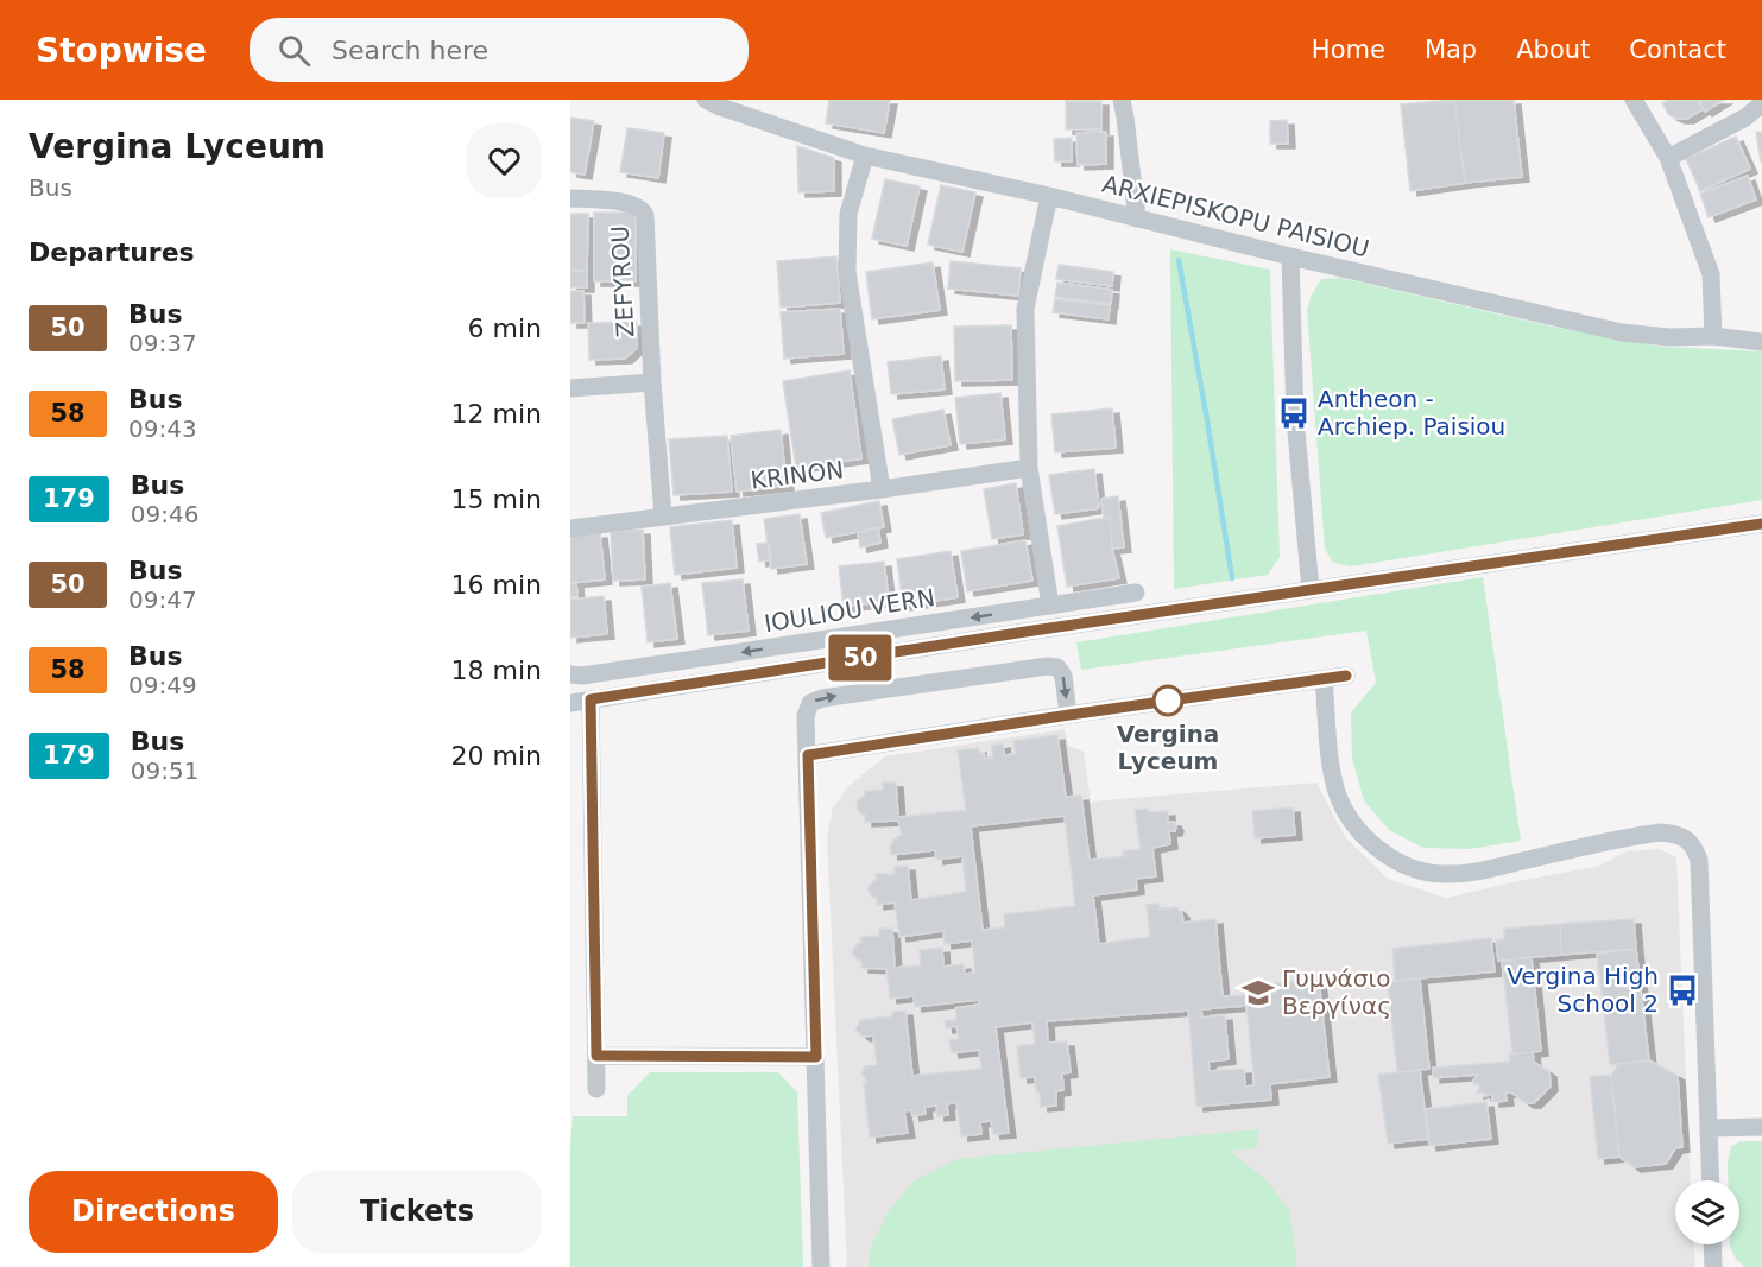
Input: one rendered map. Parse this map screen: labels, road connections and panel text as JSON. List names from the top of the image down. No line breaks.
{"streets":{"street":["ARXIEPISKOPU PAISIOU","ZEFYROU","KRINON","IOULIOU VERN"]},"crossings":[["ZEFYROU","KRINON"]],"places":{"bus stop":["Antheon - Archiep. Paisiou","Vergina High School 2"],"other":["Vergina Lyceum"],"school or university":["Γυμνάσιο Βεργίνας"]},"lines":["bus line 50"],"page":{"header":"Stopwise","search":"Search here","nav":["Home","Map","About","Contact"],"heading":[["Vergina Lyceum","Bus"],"Departures"],"on_map":"50","list":[{"mark":"50","name":"Bus","note":"09:37","value":"6 min"},{"mark":"58","name":"Bus","note":"09:43","value":"12 min"},{"mark":"179","name":"Bus","note":"09:46","value":"15 min"},{"mark":"50","name":"Bus","note":"09:47","value":"16 min"},{"mark":"58","name":"Bus","note":"09:49","value":"18 min"},{"mark":"179","name":"Bus","note":"09:51","value":"20 min"}],"buttons":["Directions","Tickets"]}}
